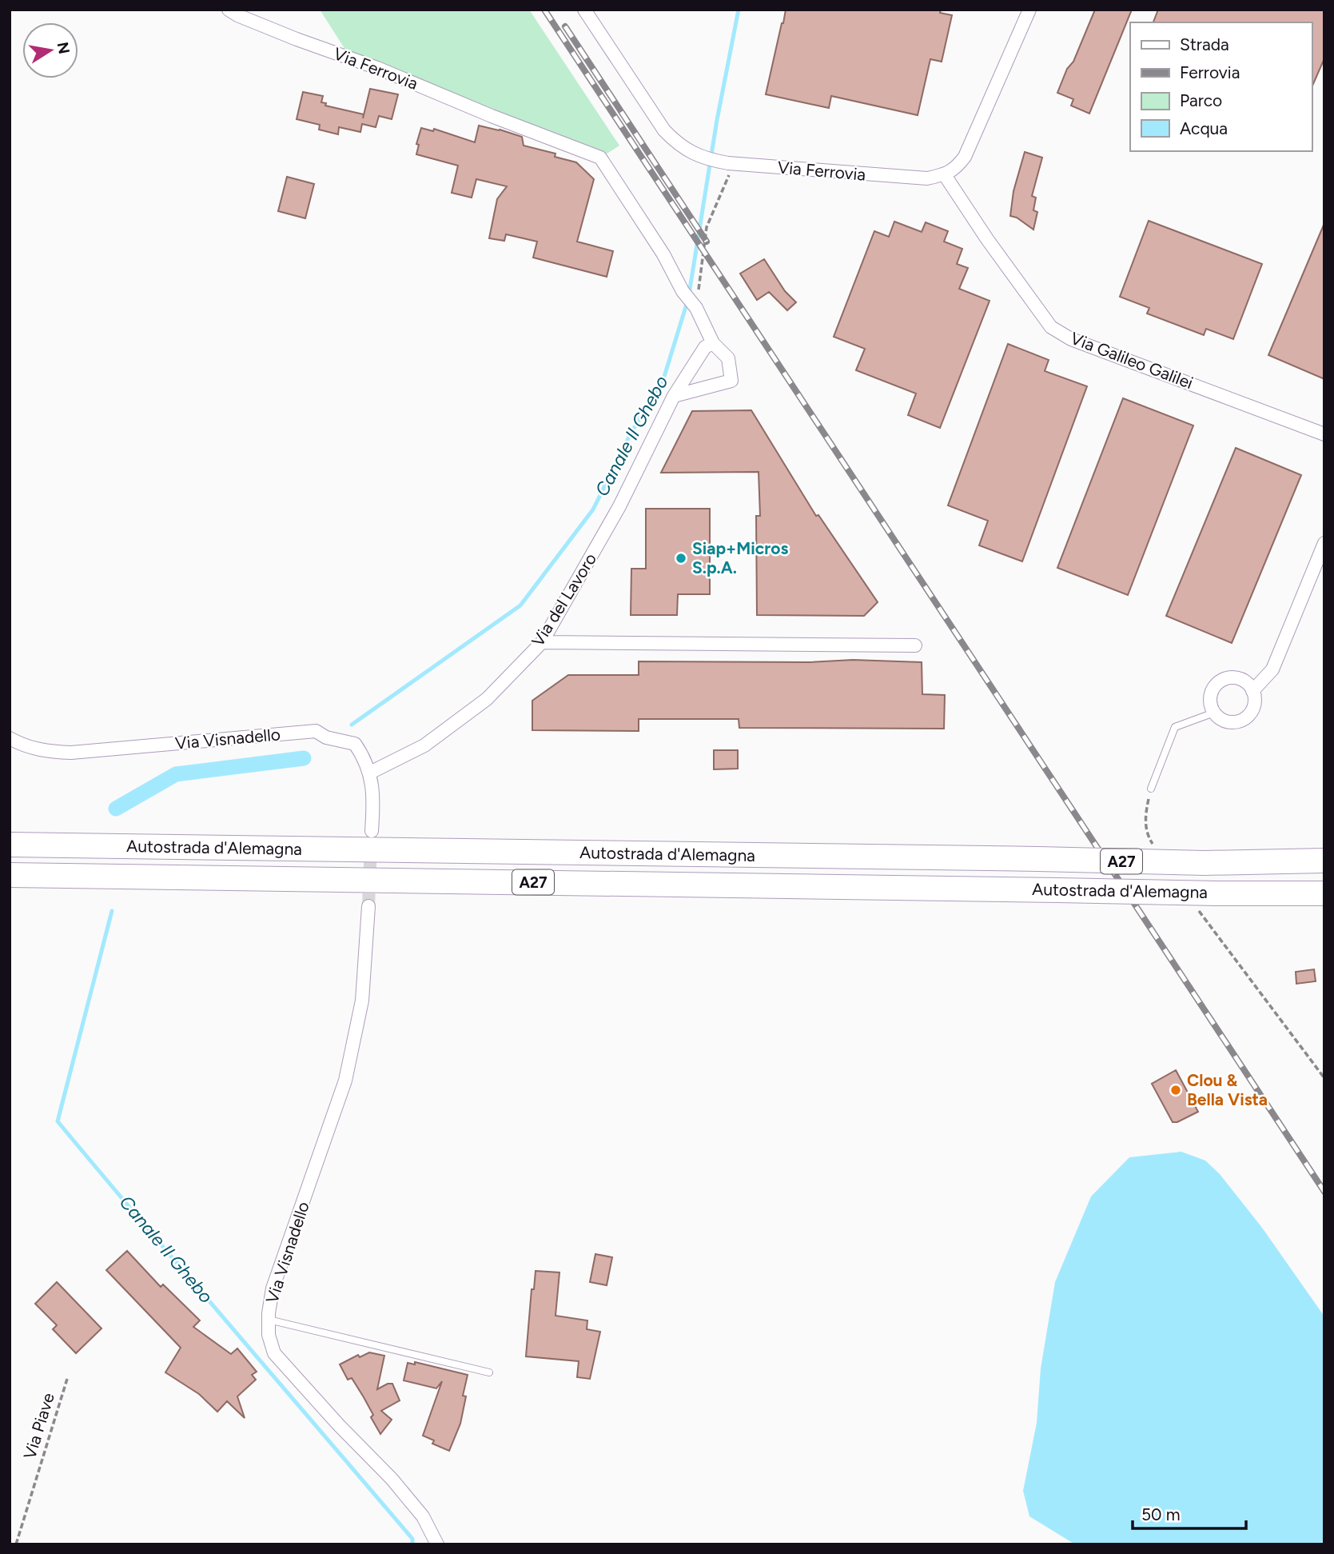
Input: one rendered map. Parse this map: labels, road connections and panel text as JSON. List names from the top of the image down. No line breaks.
{"streets":{"highway":["Autostrada d'Alemagna","A27"],"street":["Via Ferrovia","Via Galileo Galilei","Via del Lavoro","Via Visnadello"],"path":["Via Piave"]},"crossings":[["Via Ferrovia","Via Galileo Galilei"],["Via Ferrovia","Via del Lavoro"],["Via del Lavoro","Via Visnadello"]],"water":["Canale Il Ghebo"],"places":["Siap+Micros S.p.A.","Clou & Bella Vista"],"legend":["Strada","Ferrovia","Parco","Acqua"],"scale_bar":"50 m","north":"right"}
